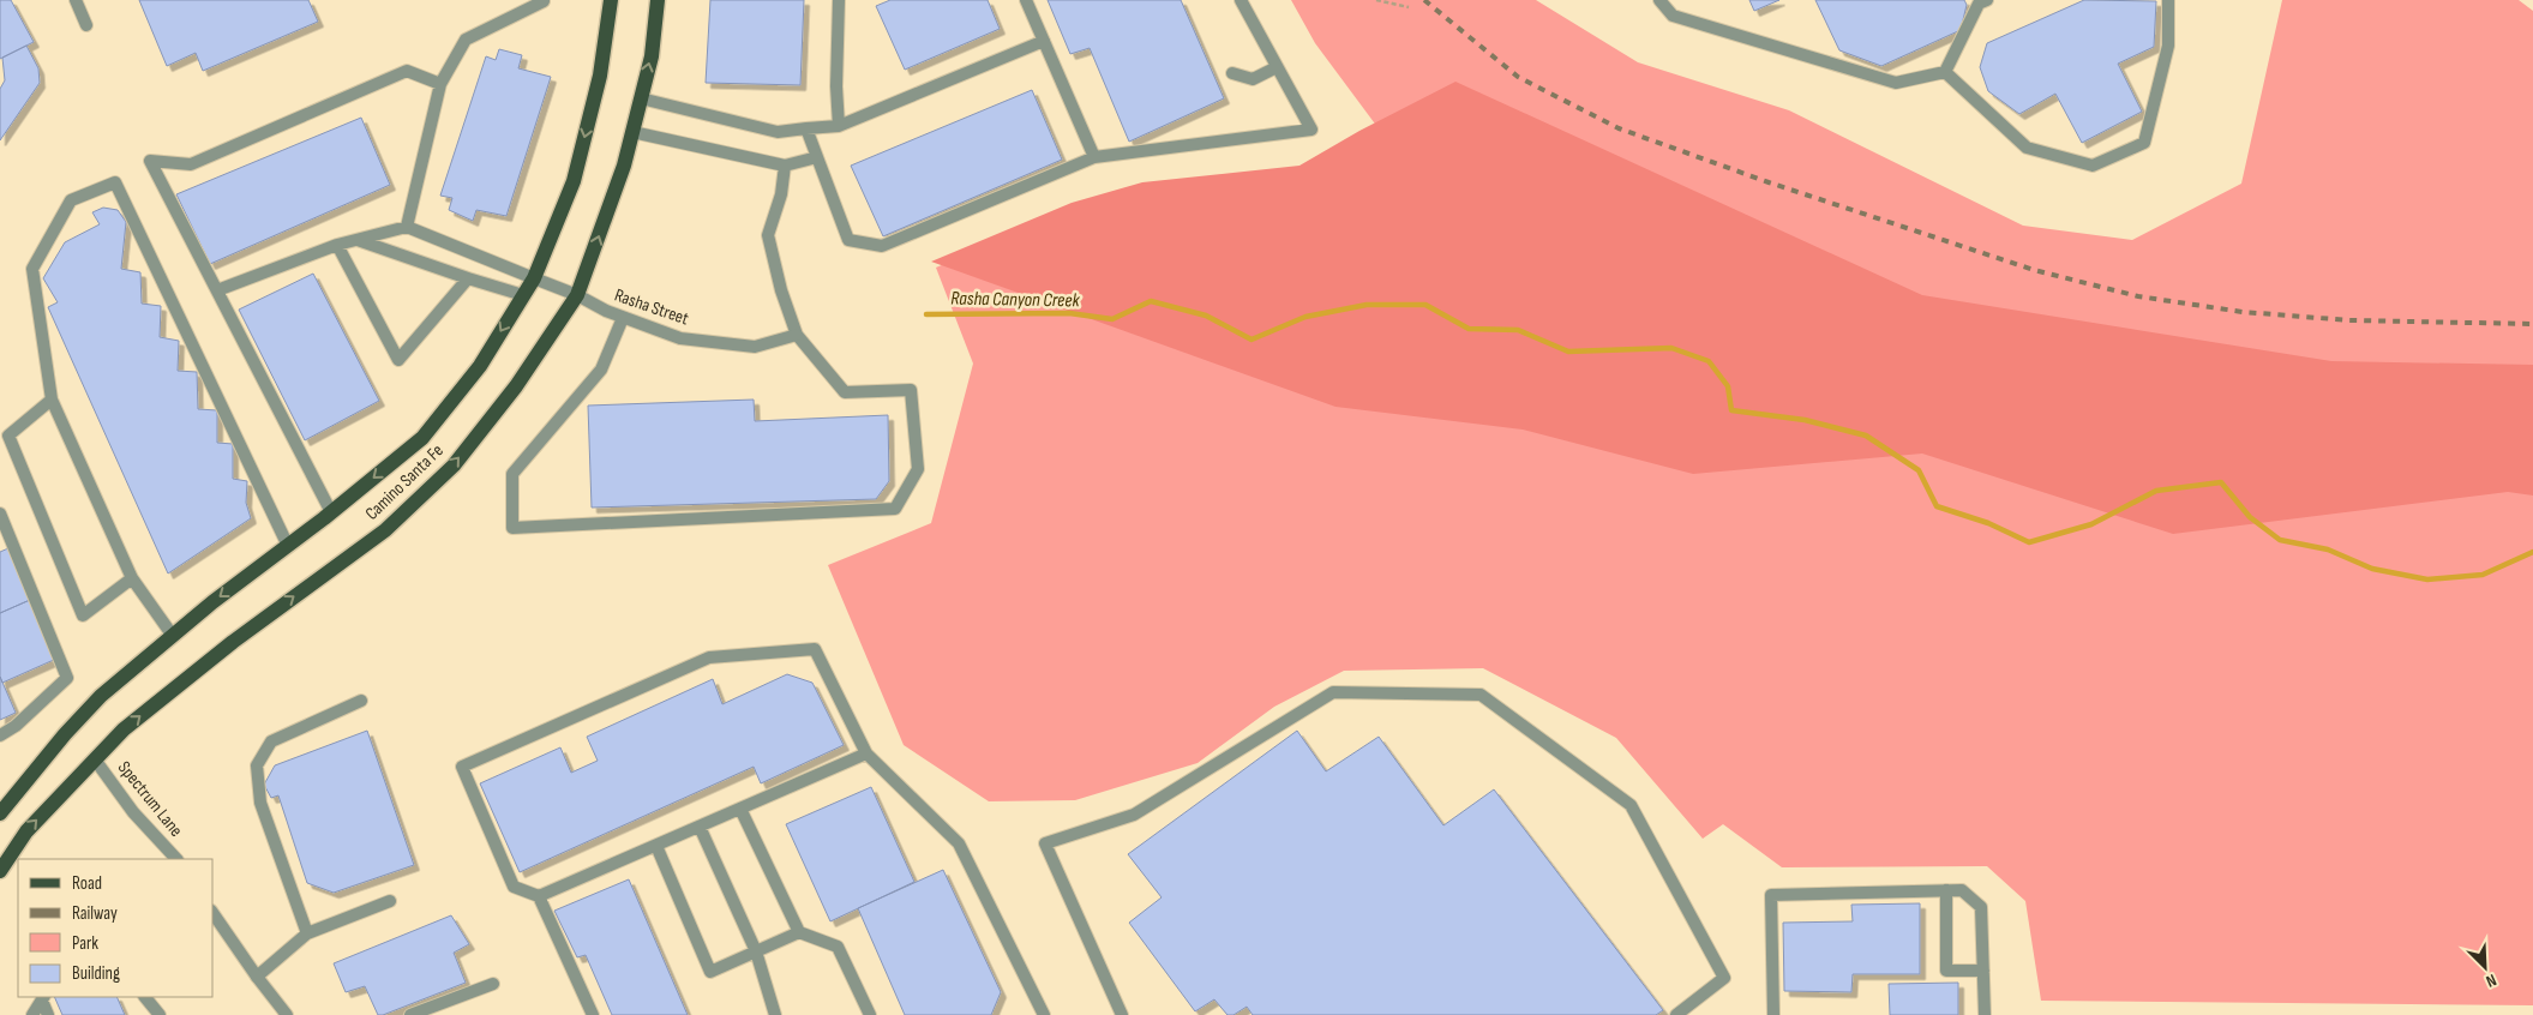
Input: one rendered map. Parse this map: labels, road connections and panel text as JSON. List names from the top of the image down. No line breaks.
{"streets":{"main road":["Camino Santa Fe"],"street":["Rasha Street","Spectrum Lane"]},"crossings":[["Rasha Street","Camino Santa Fe"],["Camino Santa Fe","Spectrum Lane"]],"water":["Rasha Canyon Creek"],"legend":["Road","Railway","Park","Building"],"north":"bottom right"}
